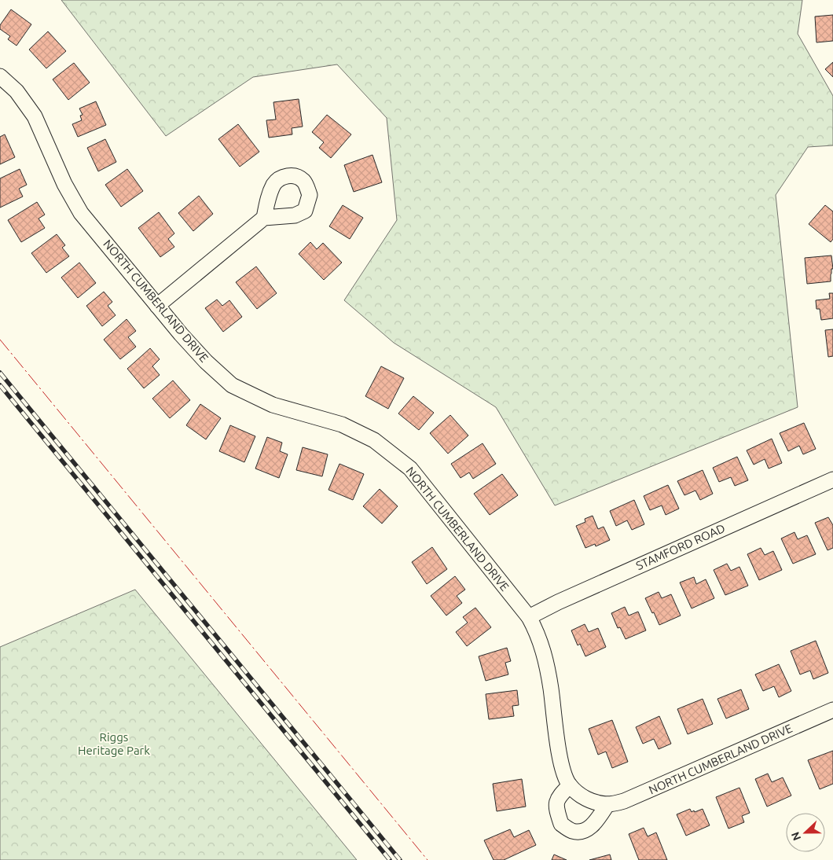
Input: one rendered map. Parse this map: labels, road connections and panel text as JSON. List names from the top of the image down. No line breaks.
{"streets":{"street":["NORTH CUMBERLAND DRIVE","STAMFORD ROAD"]},"crossings":[["NORTH CUMBERLAND DRIVE","STAMFORD ROAD"]],"parks":["Riggs Heritage Park"],"north":"left"}
